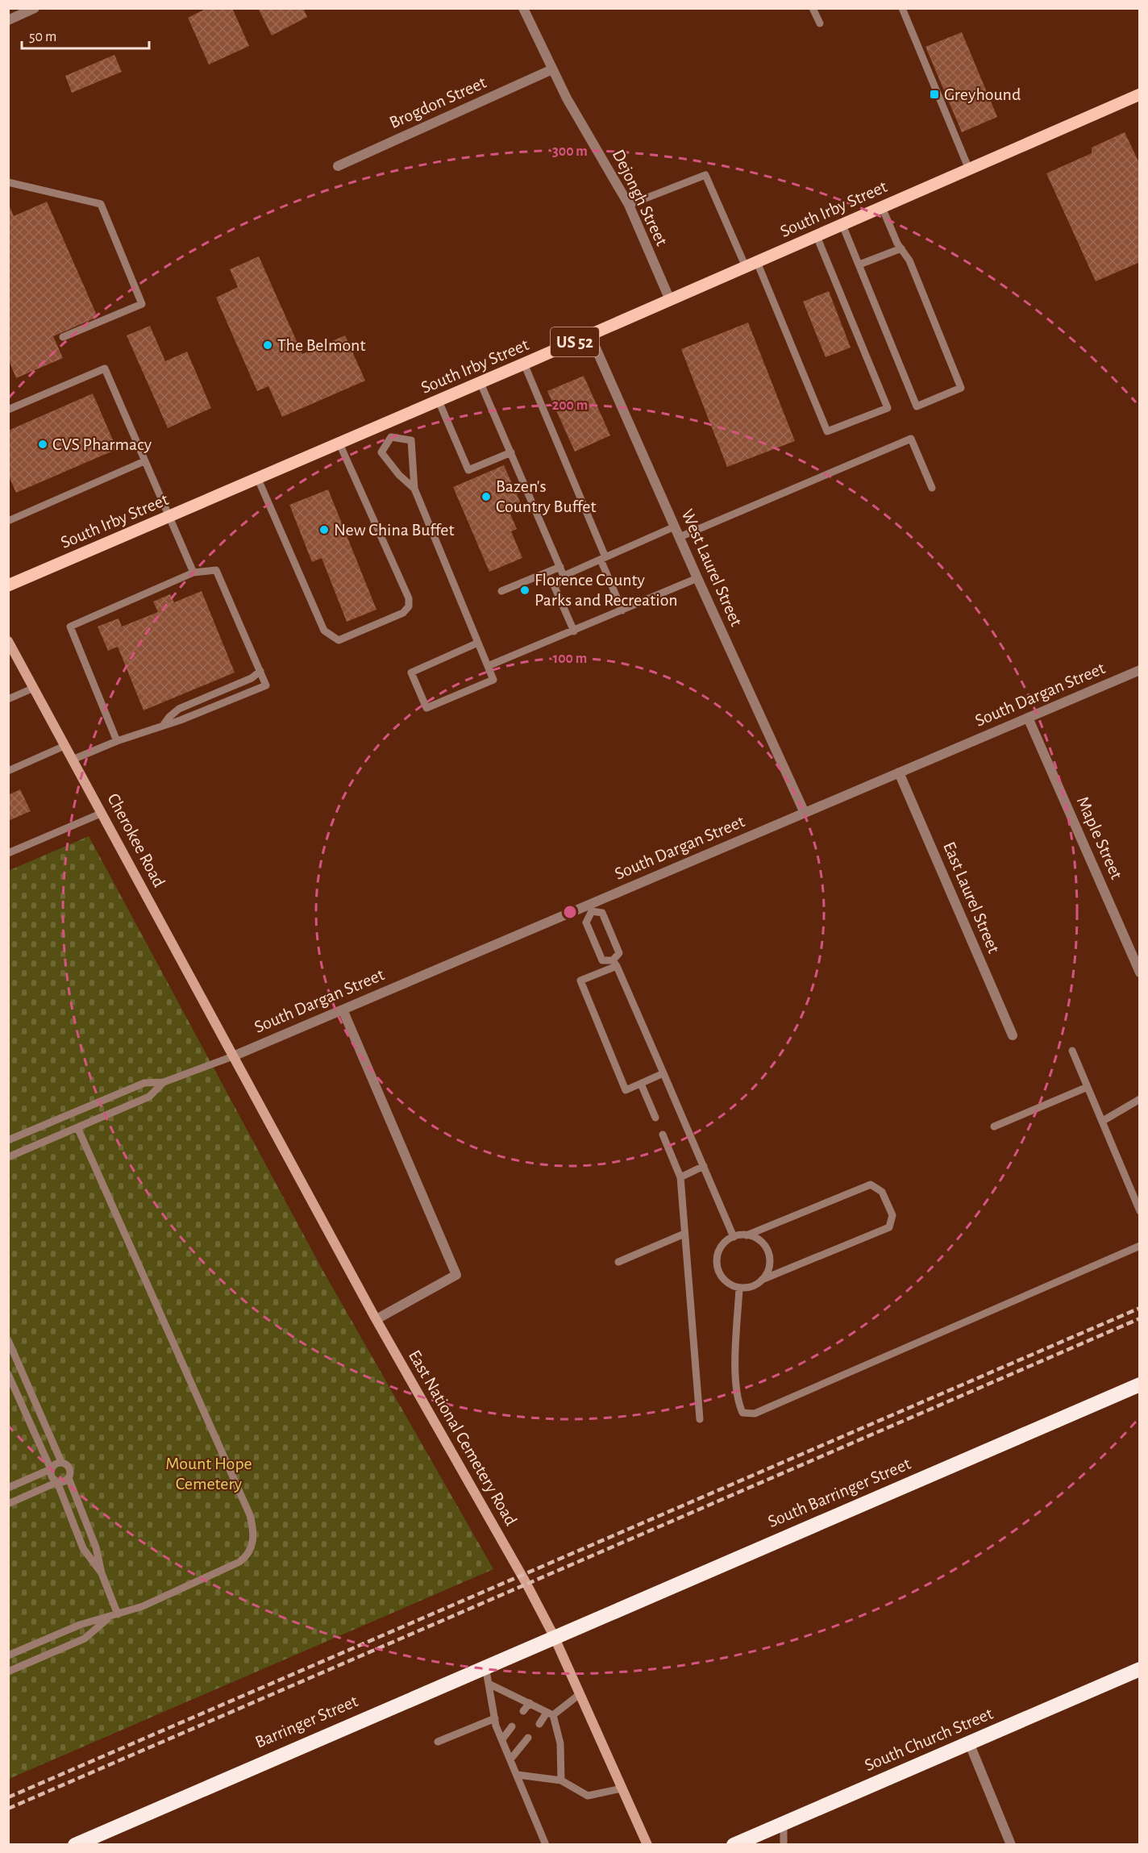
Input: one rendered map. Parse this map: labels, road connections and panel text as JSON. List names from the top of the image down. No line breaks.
{"streets":{"highway":["South Barringer Street","Barringer Street","South Church Street"],"main road":["South Irby Street","US 52"],"street":["Brogdon Street","Dejongh Street","West Laurel Street","South Dargan Street","Maple Street","Cherokee Road","East Laurel Street","East National Cemetery Road"]},"crossings":[["Brogdon Street","Dejongh Street"],["Dejongh Street","South Irby Street"],["South Irby Street","West Laurel Street"],["West Laurel Street","South Dargan Street"],["South Dargan Street","Maple Street"],["South Dargan Street","Cherokee Road"],["South Dargan Street","East Laurel Street"],["South Dargan Street","East National Cemetery Road"],["Cherokee Road","East National Cemetery Road"],["East National Cemetery Road","South Barringer Street"],["East National Cemetery Road","Barringer Street"],["South Barringer Street","Barringer Street"]],"parks":["Mount Hope Cemetery"],"places":{"transit":["Greyhound"],"other":["The Belmont","CVS Pharmacy","Bazen's Country Buffet","New China Buffet","Florence County Parks and Recreation"]},"scale_bar":"50 m","rings":["300 m","200 m","100 m"]}
